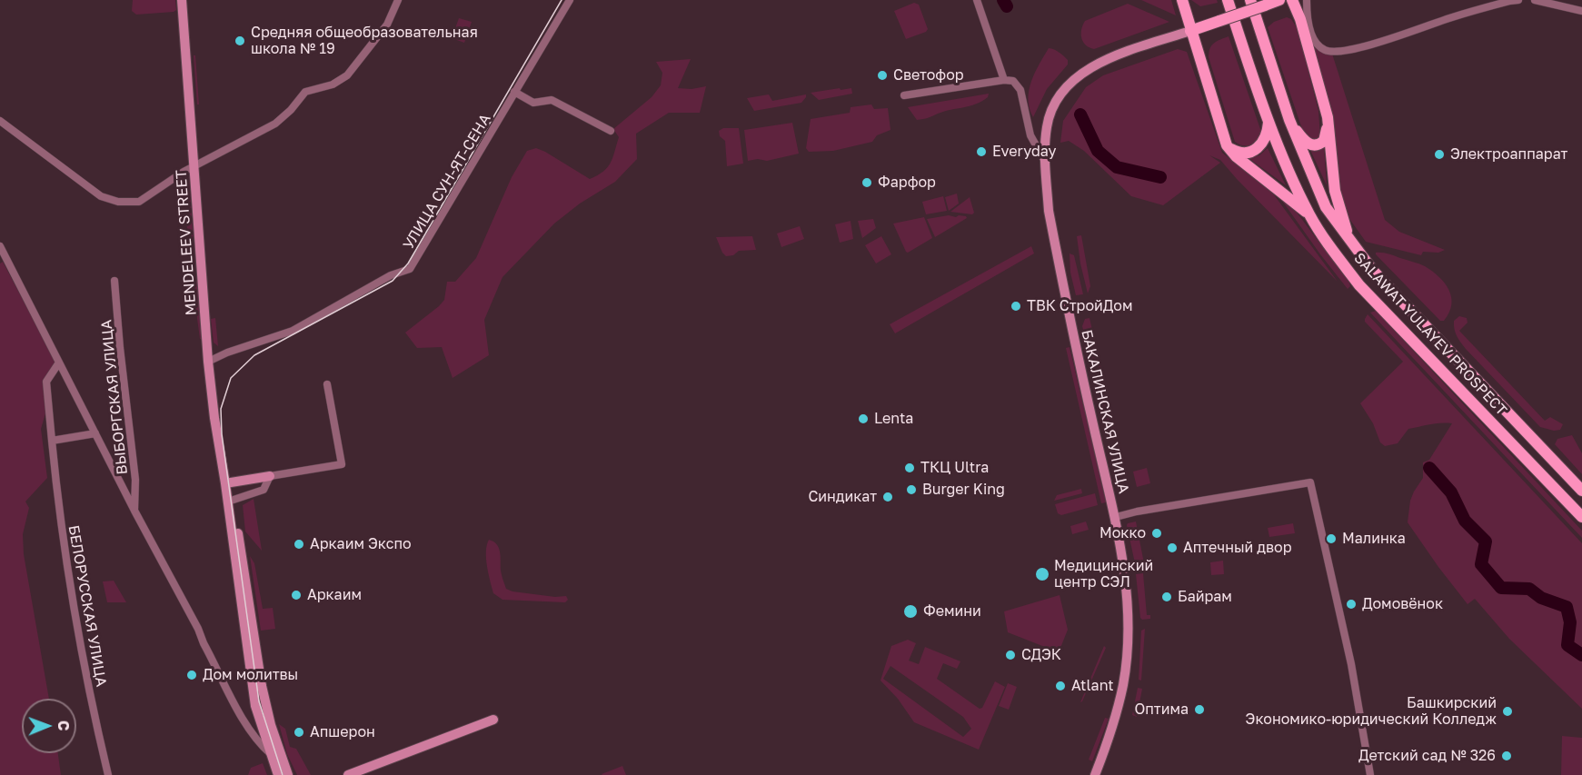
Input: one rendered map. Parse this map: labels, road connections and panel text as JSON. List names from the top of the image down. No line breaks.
{"streets":{"main road":["MENDELEEV STREET","SALAWAT YULAYEV PROSPECT","БАКАЛИНСКАЯ УЛИЦА"],"street":["УЛИЦА СУН-ЯТ-СЕНА","ВЫБОРГСКАЯ УЛИЦА","БЕЛОРУССКАЯ УЛИЦА"]},"crossings":[["УЛИЦА СУН-ЯТ-СЕНА","MENDELEEV STREET"]],"places":["Средняя общеобразовательная школа № 19","Светофор","Everyday","Электроаппарат","Фарфор","ТВК СтройДом","Lenta","ТКЦ Ultra","Burger King","Синдикат","Мокко","Малинка","Аркаим Экспо","Аптечный двор","Медицинский центр СЭЛ","Аркаим","Байрам","Домовёнок","Фемини","СДЭК","Дом молитвы","Atlant","Оптима","Башкирский Экономико-юридический Колледж","Апшерон","Детский сад № 326"],"north":"right"}
